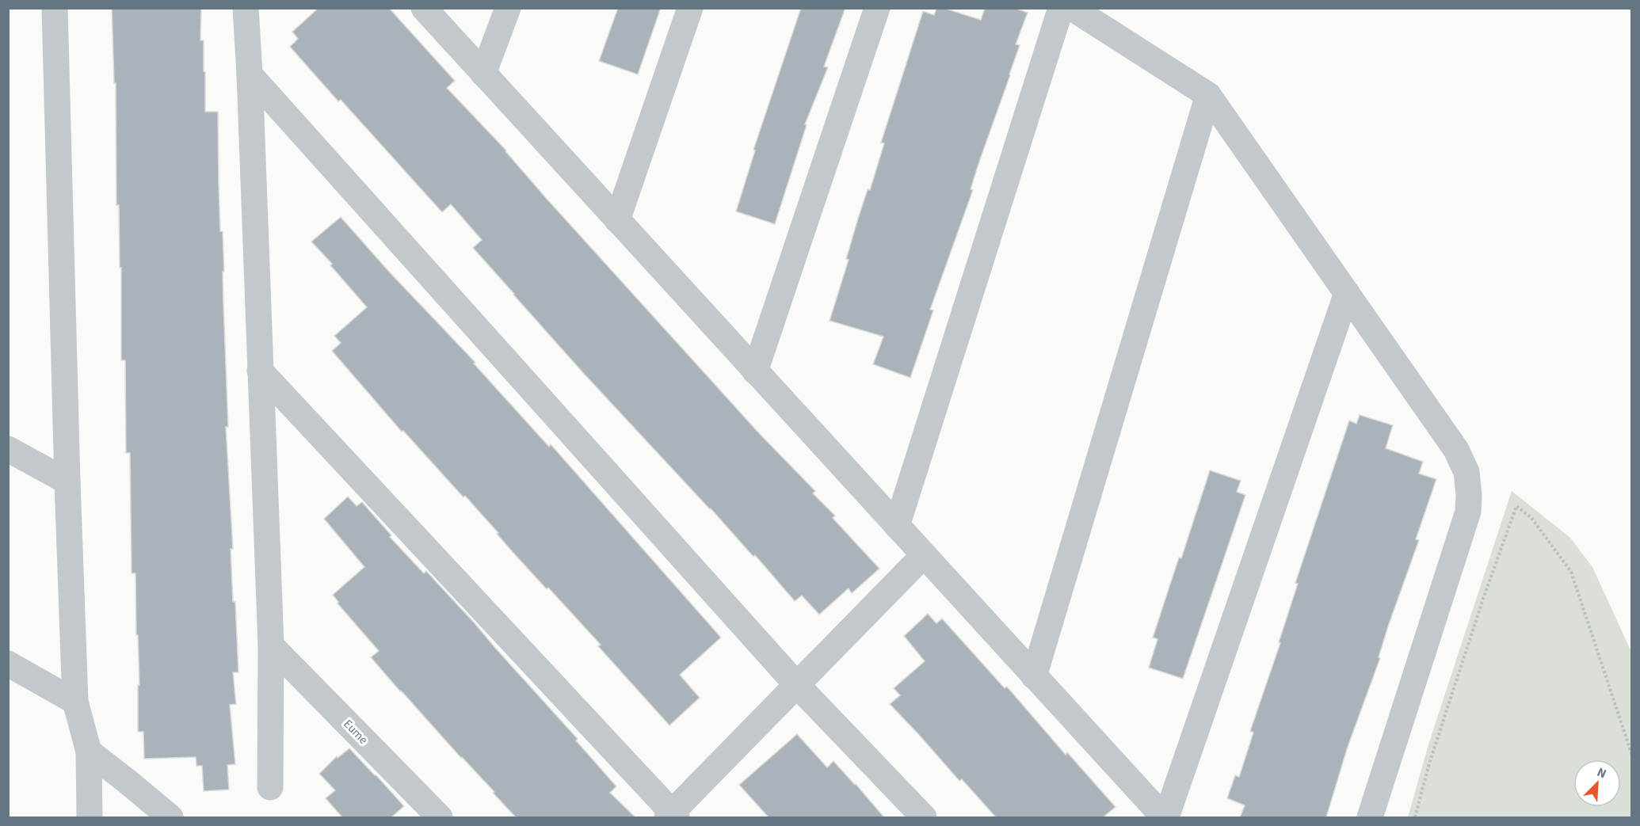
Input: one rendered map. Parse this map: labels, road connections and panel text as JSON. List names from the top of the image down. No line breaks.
{"streets":{"street":["Eume"]},"north":"top right"}
